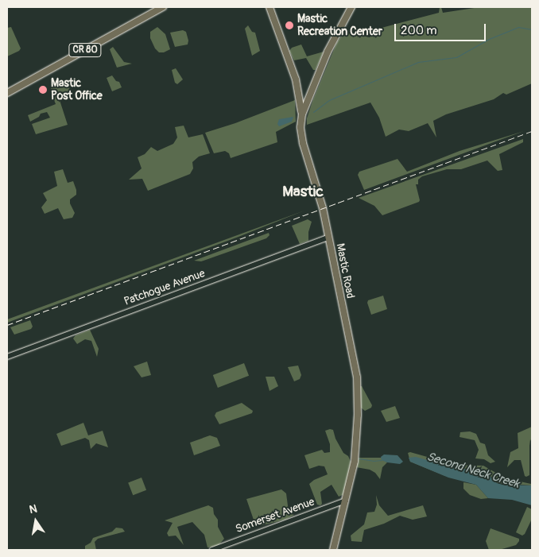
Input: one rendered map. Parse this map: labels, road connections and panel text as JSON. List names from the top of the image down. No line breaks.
{"streets":{"main road":["CR 80","Mastic Road"],"street":["Patchogue Avenue","Somerset Avenue"]},"crossings":[["Mastic Road","Patchogue Avenue"],["Mastic Road","Somerset Avenue"]],"districts":["Mastic"],"water":["Second Neck Creek"],"places":["Mastic Recreation Center","Mastic Post Office"],"scale_bar":"200 m","north":"top"}
